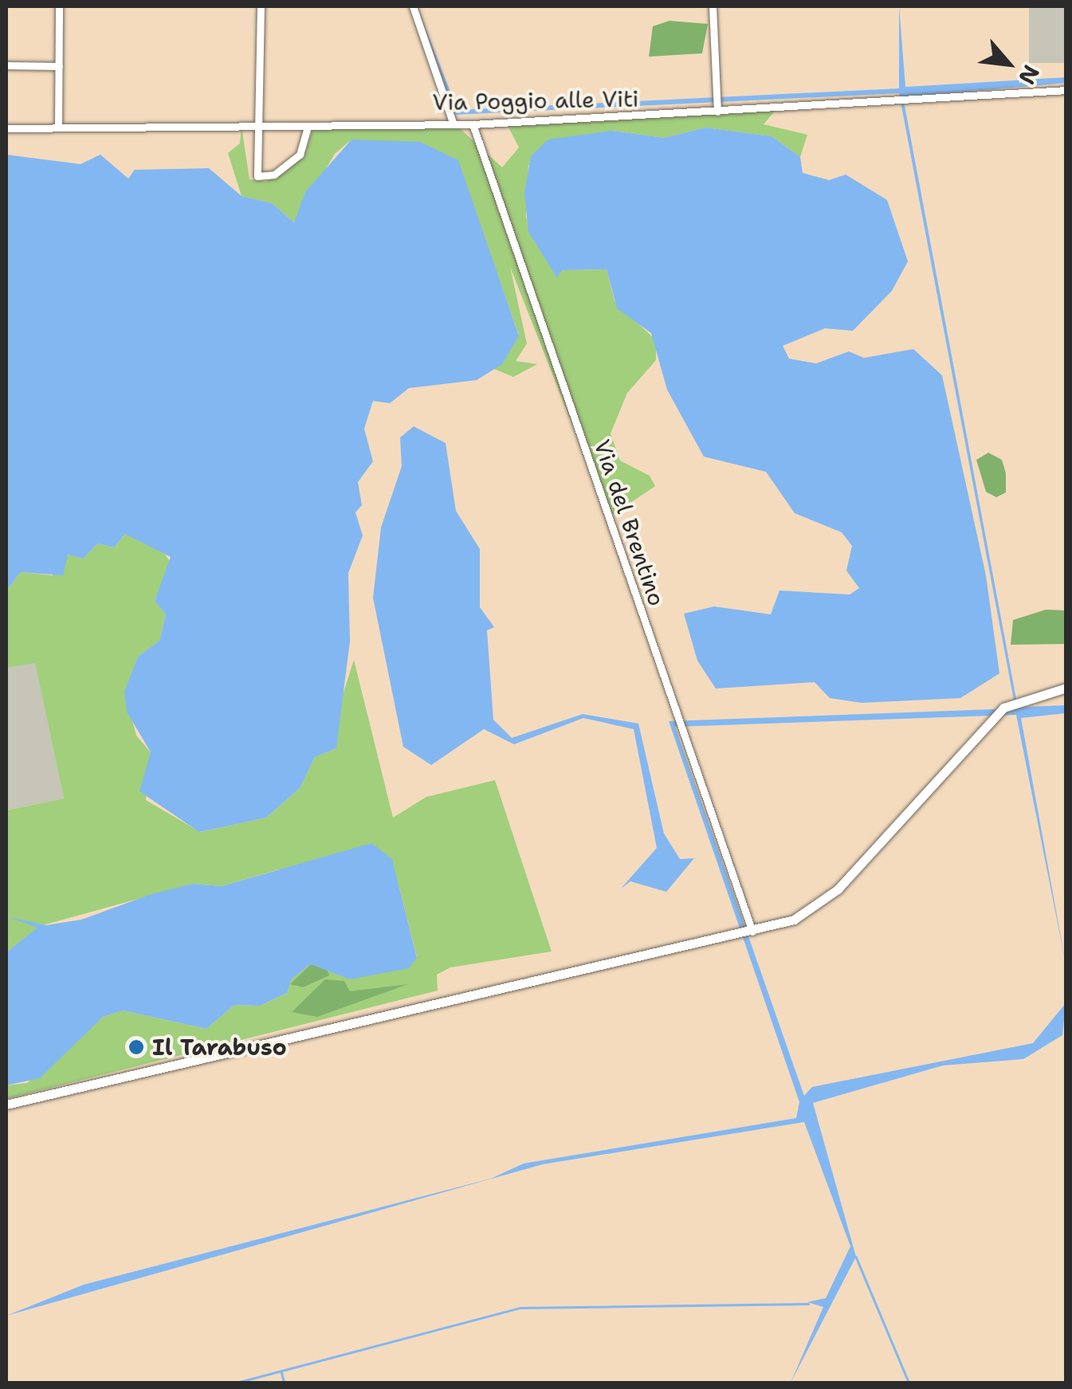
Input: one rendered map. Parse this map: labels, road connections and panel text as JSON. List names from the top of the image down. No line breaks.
{"streets":{"street":["Via Poggio alle Viti","Via del Brentino"]},"crossings":[["Via Poggio alle Viti","Via del Brentino"]],"places":["Il Tarabuso"],"north":"bottom right"}
